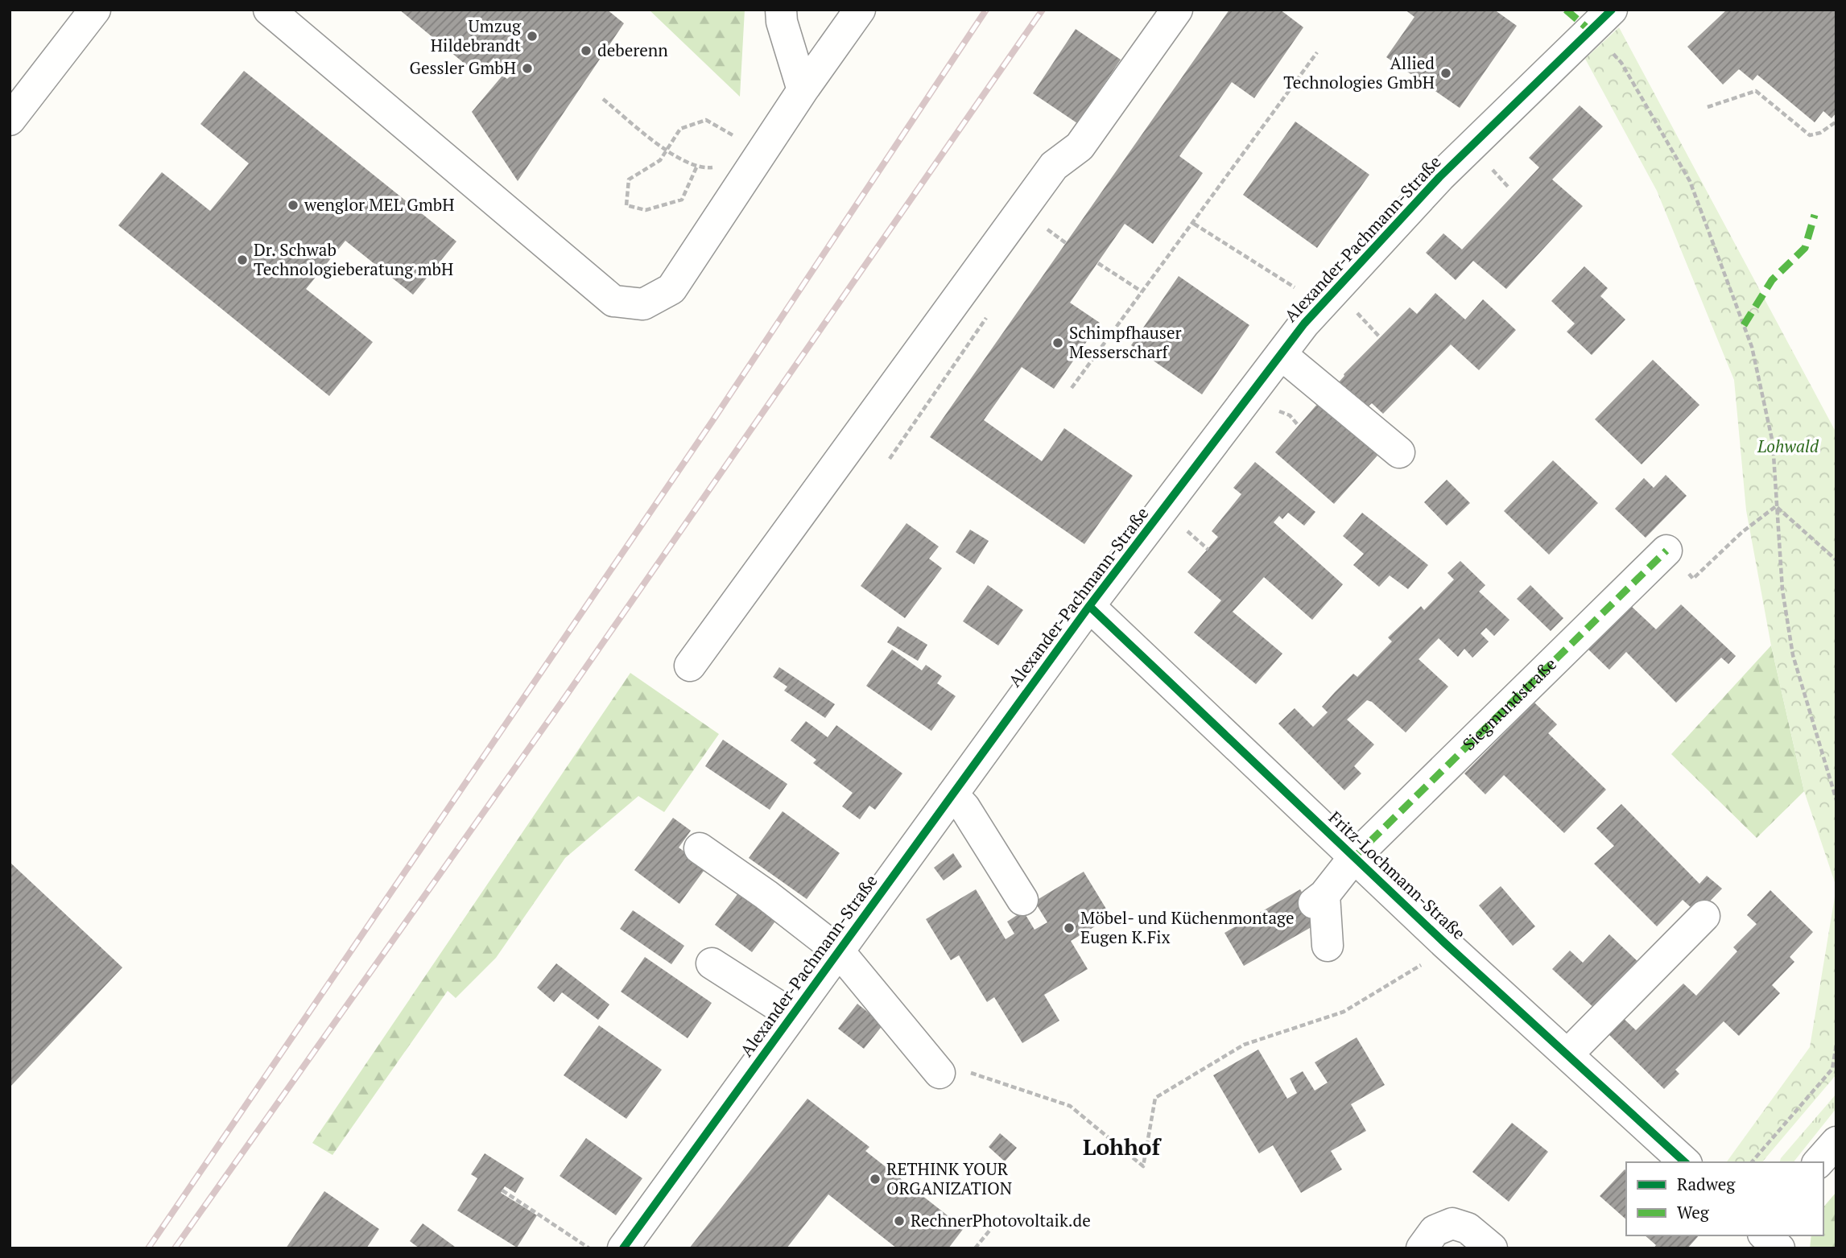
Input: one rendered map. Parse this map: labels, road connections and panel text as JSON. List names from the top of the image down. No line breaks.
{"streets":{"street":["Alexander-Pachmann-Straße","Siegmundstraße","Fritz-Lochmann-Straße"]},"crossings":[["Alexander-Pachmann-Straße","Fritz-Lochmann-Straße"],["Siegmundstraße","Fritz-Lochmann-Straße"]],"districts":["Lohhof"],"parks":["Lohwald"],"places":["Umzug Hildebrandt","deberenn","Gessler GmbH","Allied Technologies GmbH","wenglor MEL GmbH","Dr. Schwab Technologieberatung mbH","Schimpfhauser Messerscharf","Möbel- und Küchenmontage Eugen K.Fix","RETHINK YOUR ORGANIZATION","RechnerPhotovoltaik.de"],"legend":["Radweg","Weg"]}
